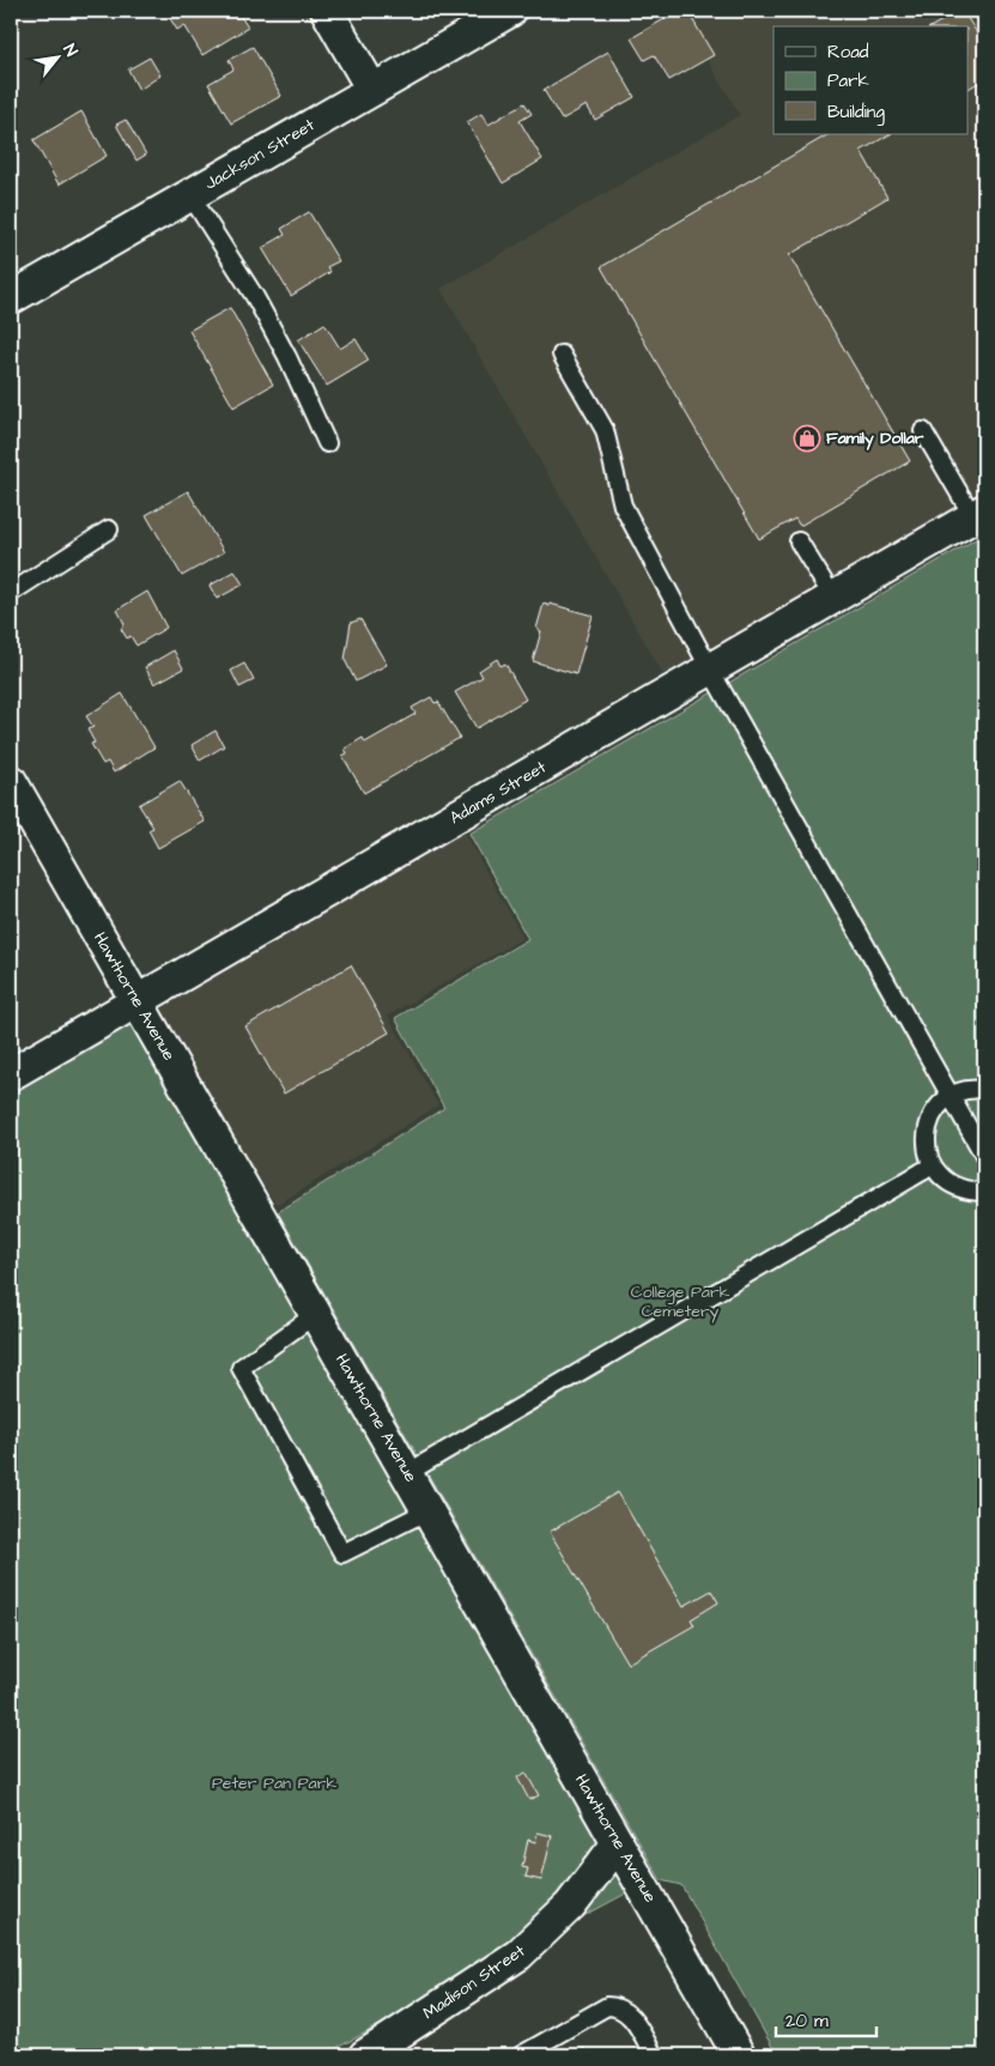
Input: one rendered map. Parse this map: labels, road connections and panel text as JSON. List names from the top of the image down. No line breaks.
{"streets":{"street":["Jackson Street","Adams Street","Hawthorne Avenue","Madison Street"]},"crossings":[["Adams Street","Hawthorne Avenue"],["Hawthorne Avenue","Madison Street"]],"parks":["College Park Cemetery","Peter Pan Park"],"places":{"shop":["Family Dollar"]},"legend":["Road","Park","Building"],"scale_bar":"20 m","north":"top right"}
